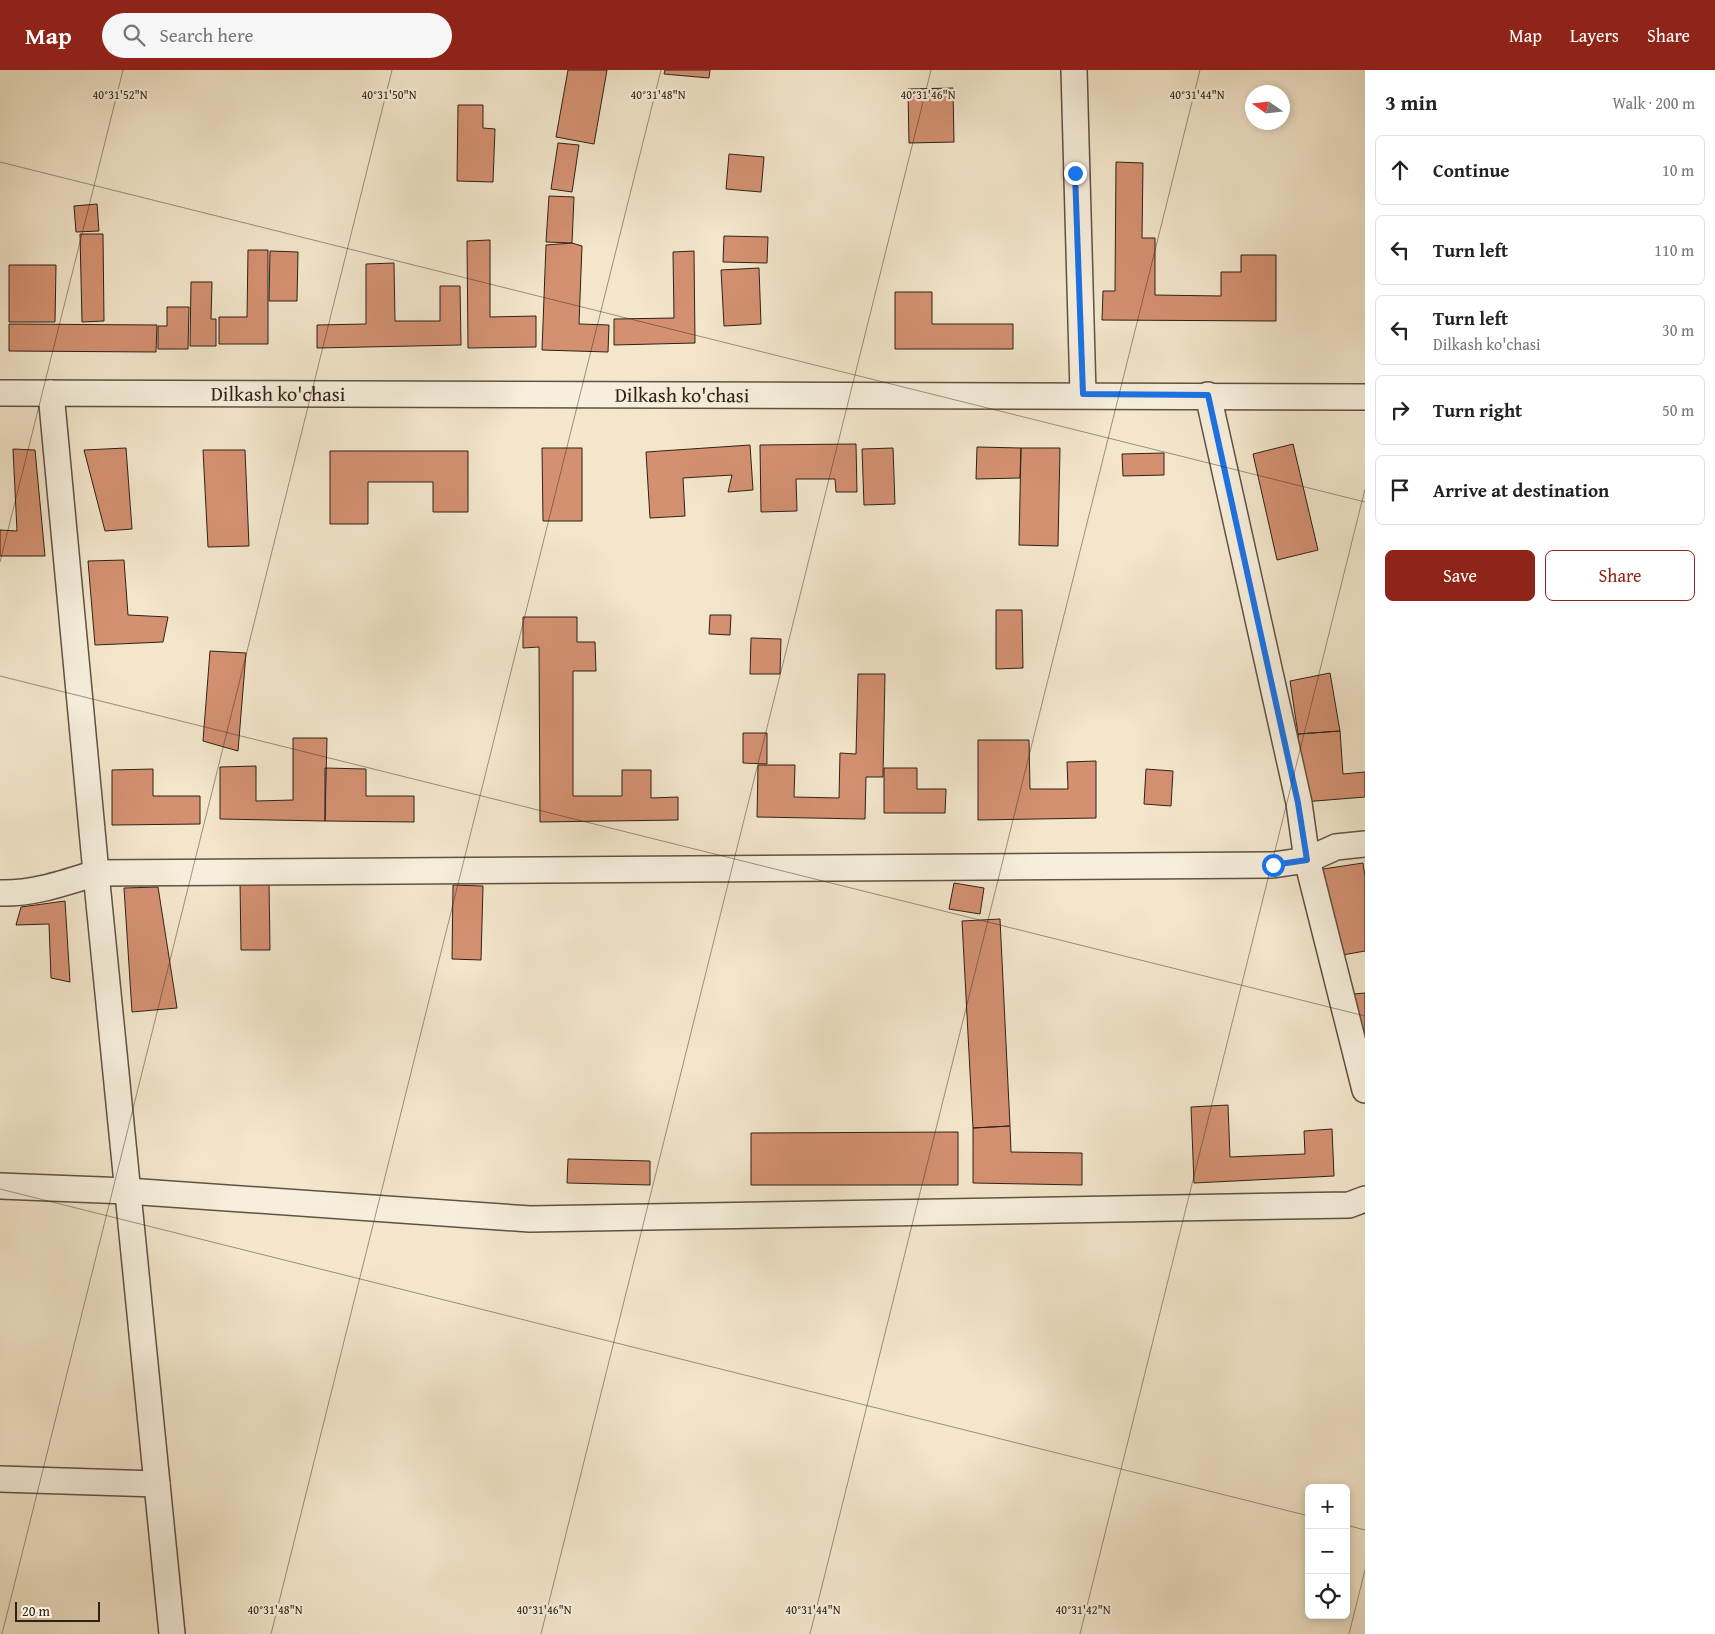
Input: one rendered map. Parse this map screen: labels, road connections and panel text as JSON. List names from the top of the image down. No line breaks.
{"streets":{"street":["Dilkash ko'chasi"]},"scale_bar":"20 m","north":"left","page":{"header":"Map","search":"Search here","nav":["Map","Layers","Share"],"heading":["3 min","Walk · 200 m"],"list":[["Continue","10 m"],["Turn left","110 m"],["Turn left","Dilkash ko'chasi","30 m"],["Turn right","50 m"],"Arrive at destination"],"buttons":["Save","Share"],"map_buttons":["+","−"],"scale":"20 m"},"coordinates":["40°31'52\"N","40°31'50\"N","40°31'48\"N","40°31'46\"N","40°31'44\"N","40°31'42\"N"]}
